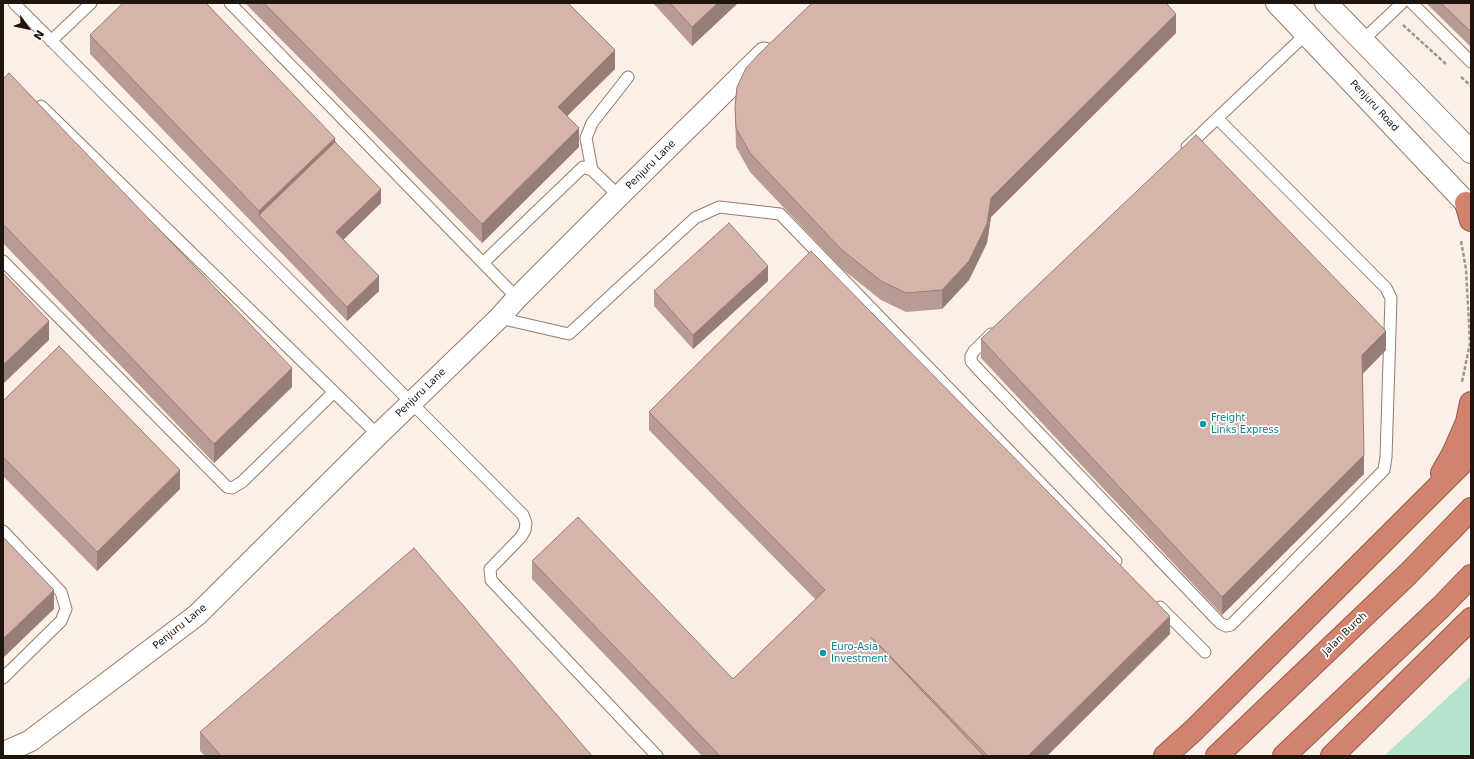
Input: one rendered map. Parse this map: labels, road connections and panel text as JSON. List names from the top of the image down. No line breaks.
{"streets":{"highway":["Jalan Buroh"],"main road":["Penjuru Road"],"street":["Penjuru Lane"]},"places":["Freight Links Express","Euro-Asia Investment"],"north":"bottom right"}
